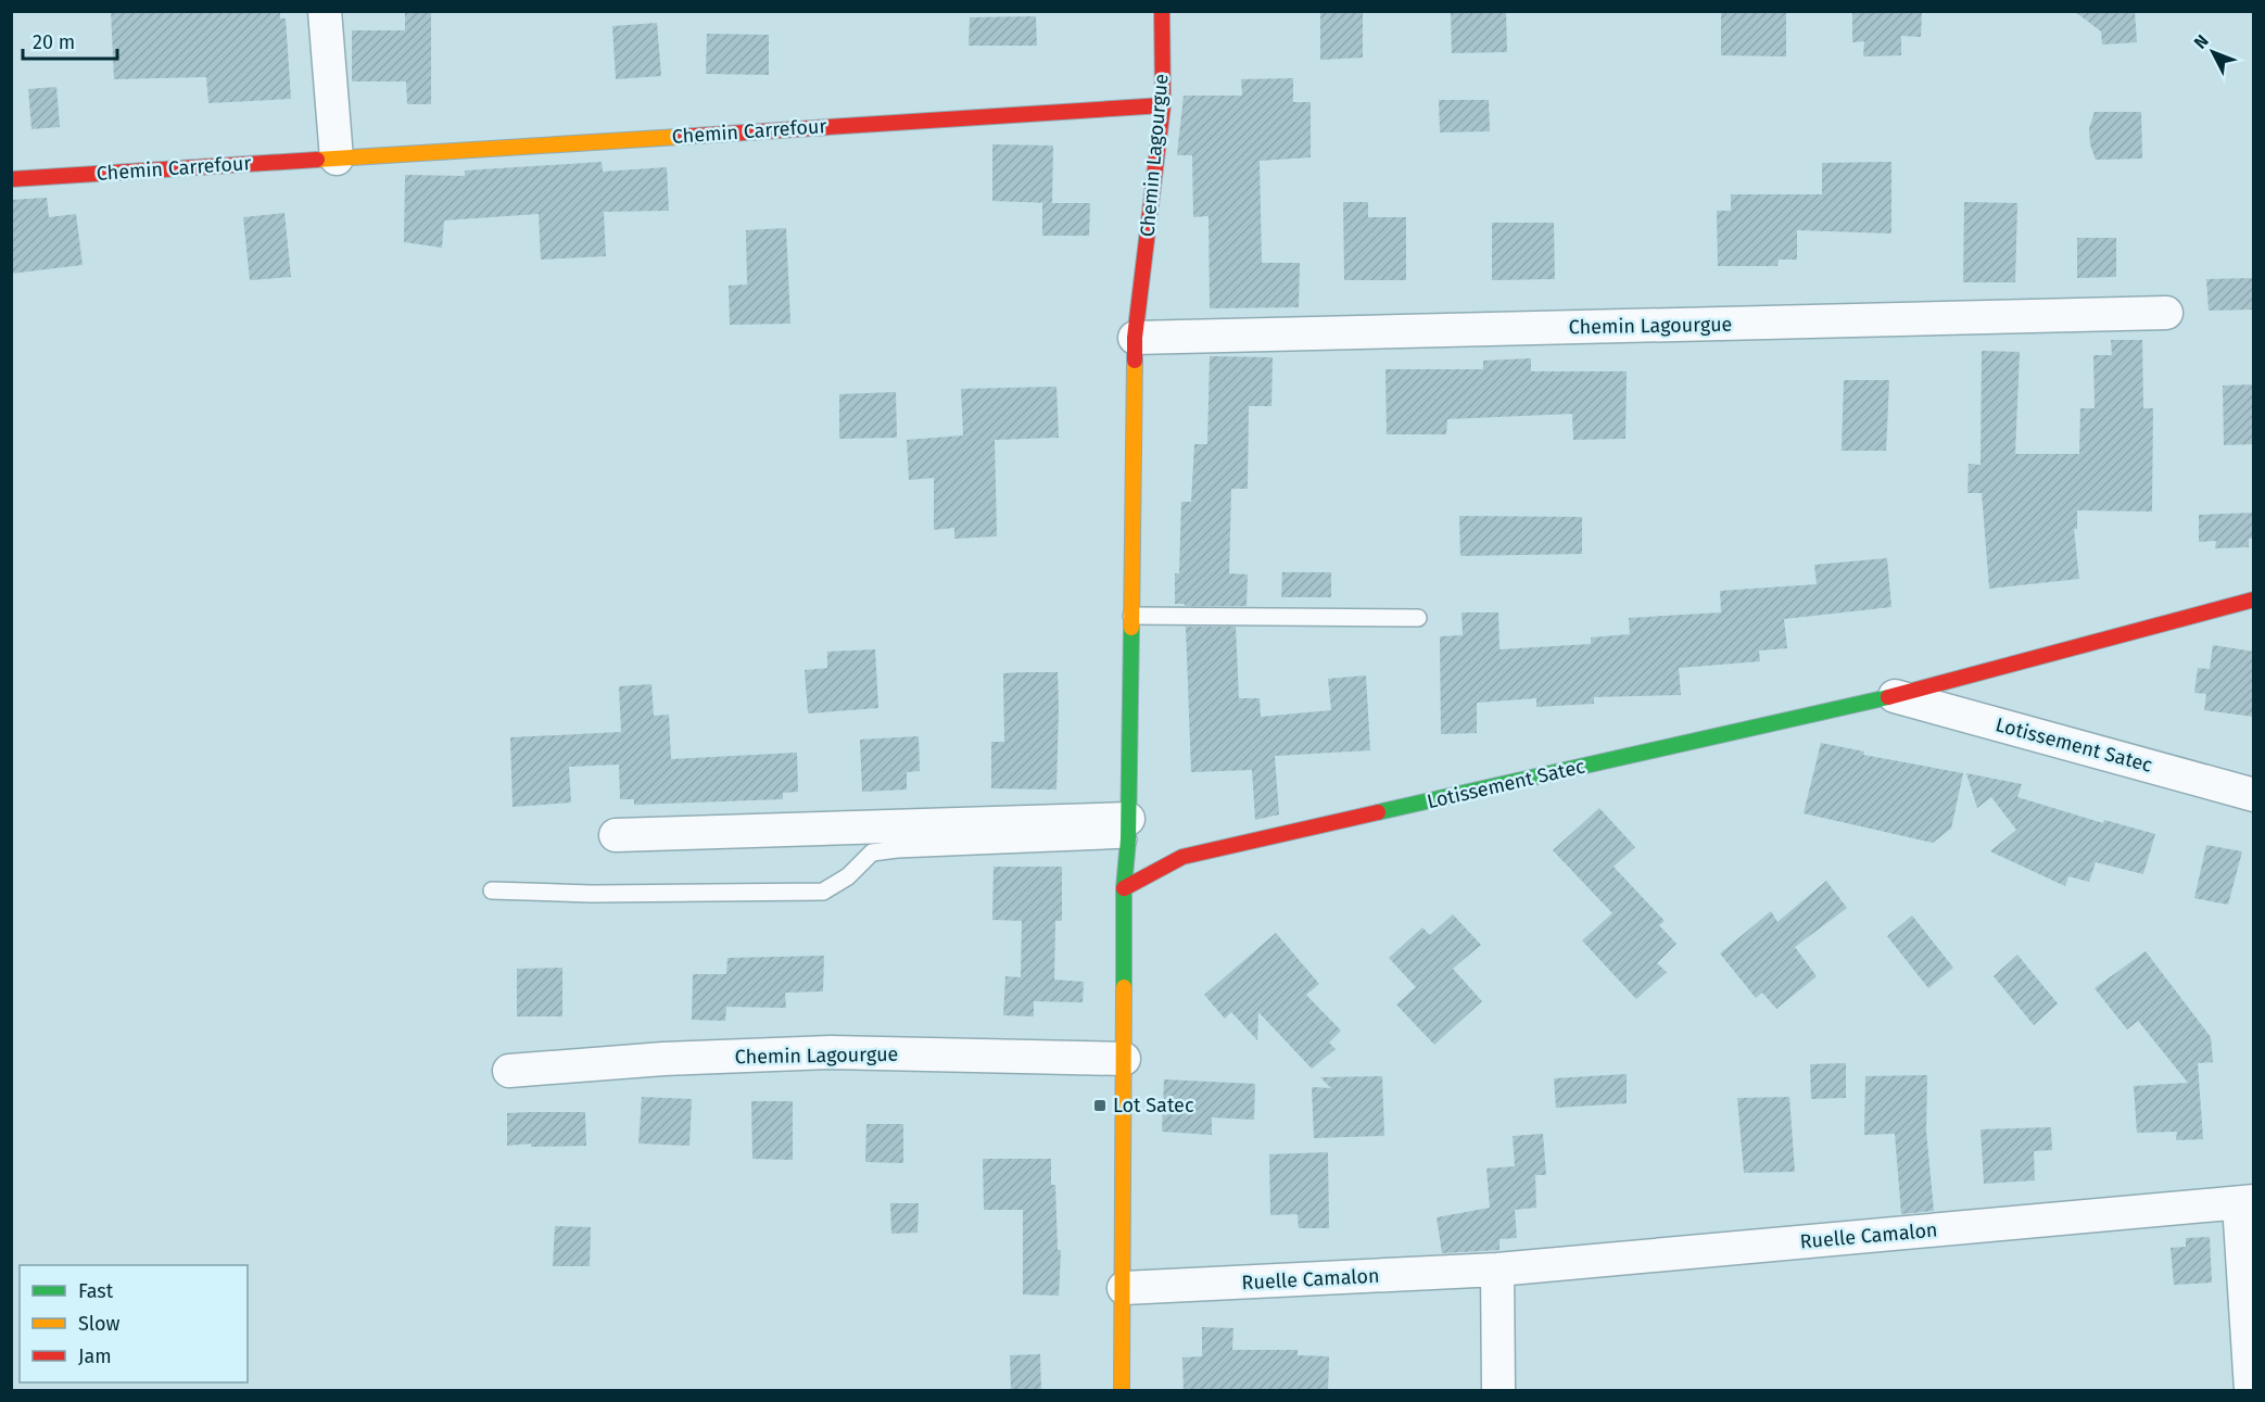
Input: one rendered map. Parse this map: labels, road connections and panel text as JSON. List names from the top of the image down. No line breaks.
{"streets":{"street":["Chemin Carrefour","Chemin Lagourgue","Lotissement Satec","Ruelle Camalon"]},"crossings":[["Chemin Carrefour","Chemin Lagourgue"],["Chemin Lagourgue","Lotissement Satec"],["Chemin Lagourgue","Ruelle Camalon"]],"places":{"transit":["Lot Satec"]},"legend":["Fast","Slow","Jam"],"scale_bar":"20 m","north":"top left"}
